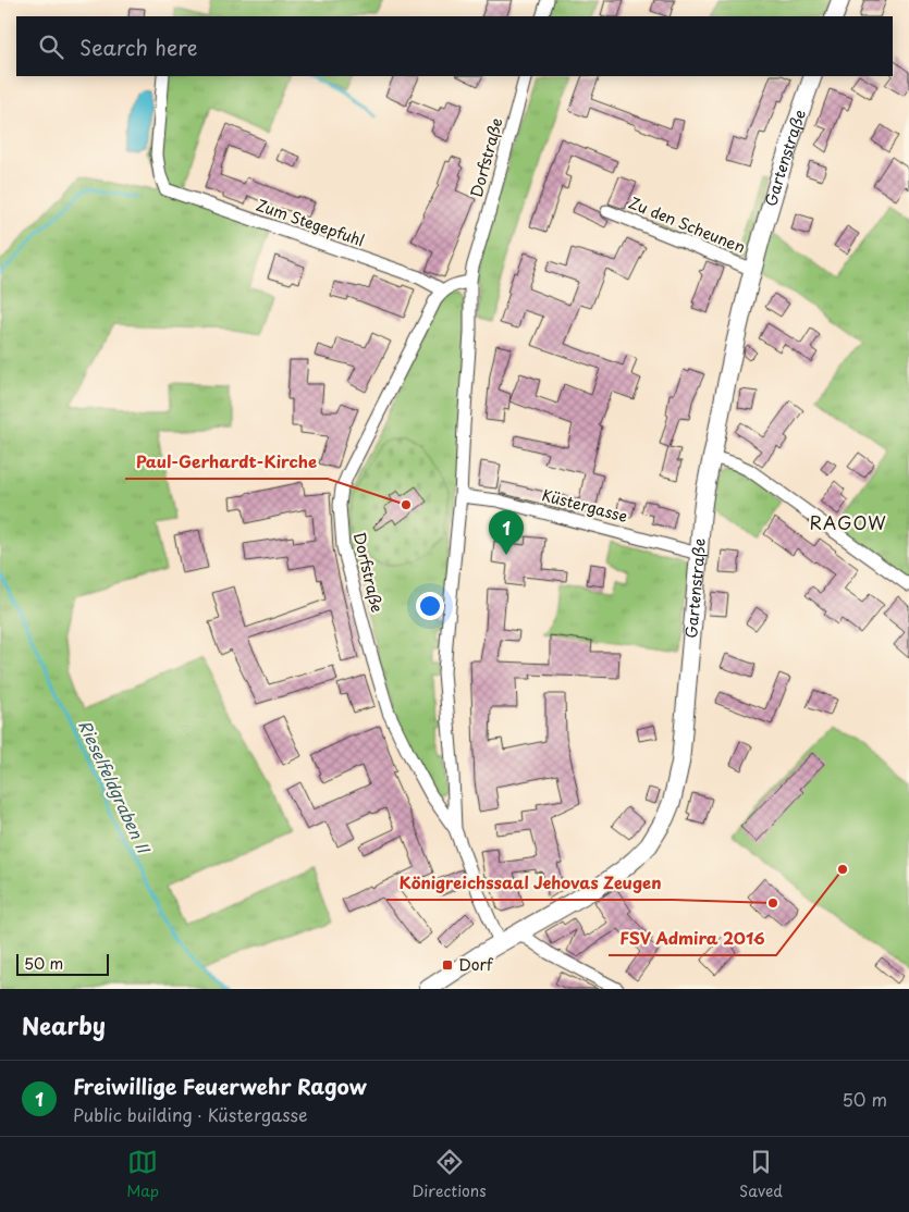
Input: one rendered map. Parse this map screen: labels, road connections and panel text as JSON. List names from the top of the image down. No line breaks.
{"streets":{"street":["Dorfstraße","Gartenstraße","Zum Stegepfuhl","Zu den Scheunen","Küstergasse"]},"crossings":[["Dorfstraße","Gartenstraße"],["Dorfstraße","Zum Stegepfuhl"],["Dorfstraße","Küstergasse"],["Gartenstraße","Zu den Scheunen"],["Gartenstraße","Küstergasse"]],"districts":["RAGOW"],"water":["Rieselfeldgraben II"],"places":{"other":["Paul-Gerhardt-Kirche","FSV Admira 2016","Königreichssaal Jehovas Zeugen"],"transit":["Dorf"]},"scale_bar":"50 m","page":{"search":"Search here","pins":"1","scale":"50 m","heading":"Nearby","list":[{"mark":"1","name":"Freiwillige Feuerwehr Ragow","note":"Public building · Küstergasse","value":"50 m"}],"nav":["Map","Directions","Saved"]}}
